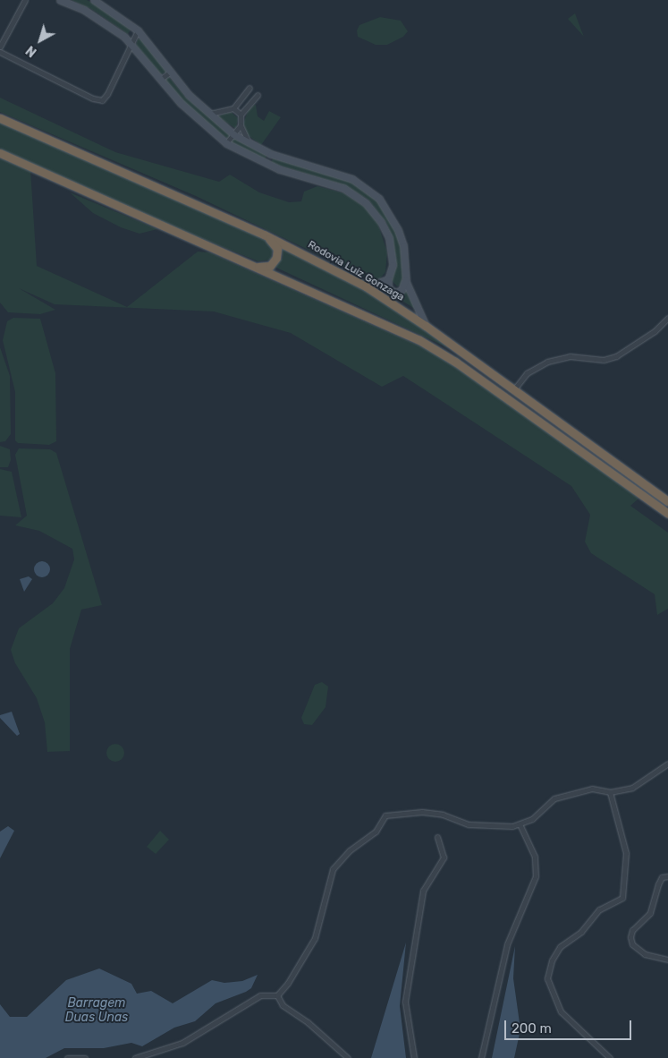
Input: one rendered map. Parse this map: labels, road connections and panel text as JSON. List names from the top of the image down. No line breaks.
{"streets":{"highway":["Rodovia Luiz Gonzaga"]},"water":["Barragem Duas Unas"],"scale_bar":"200 m","north":"bottom left"}
